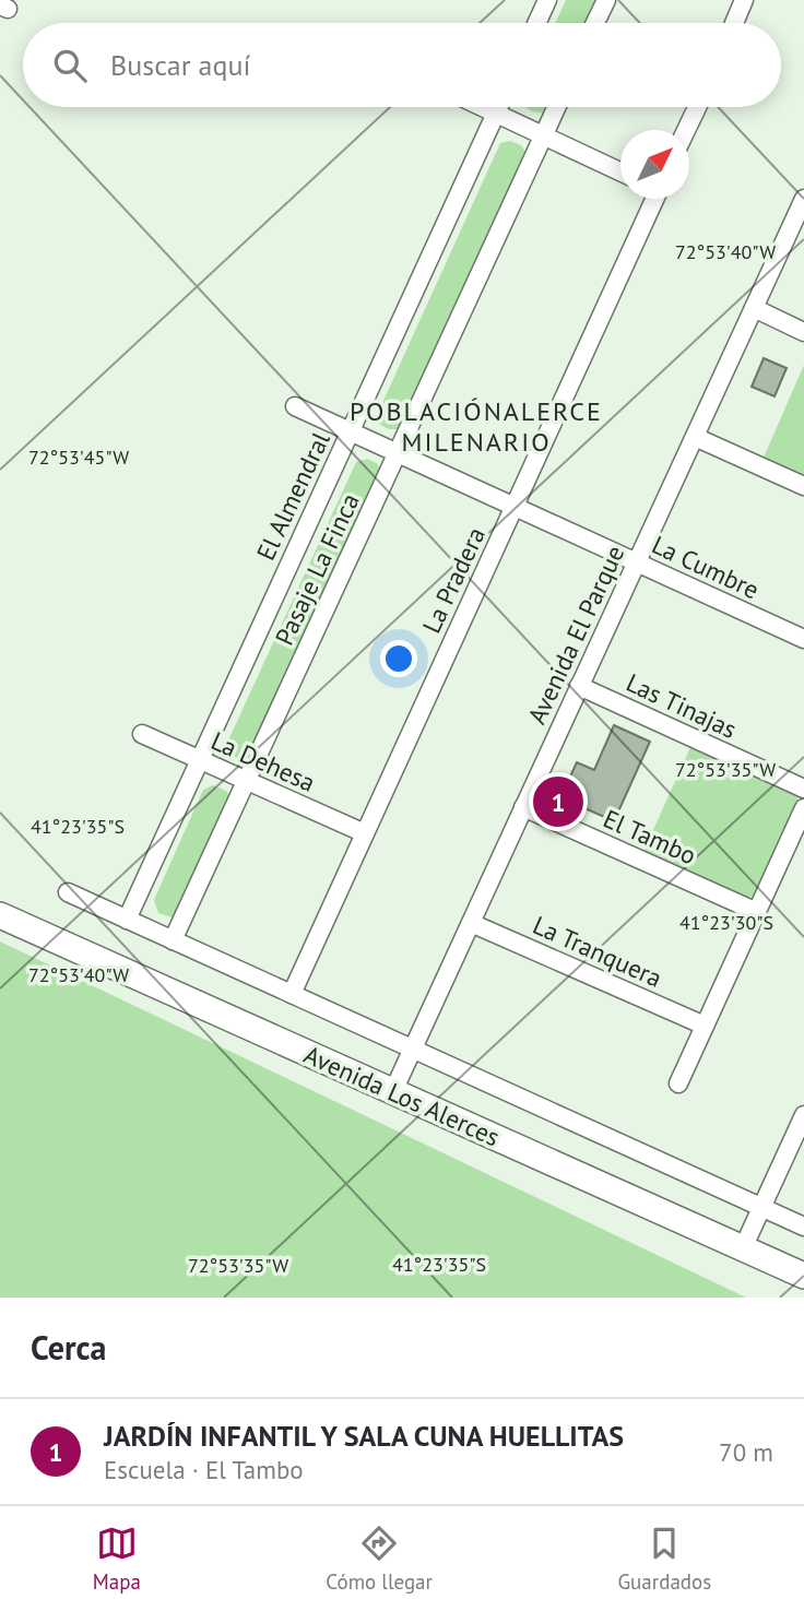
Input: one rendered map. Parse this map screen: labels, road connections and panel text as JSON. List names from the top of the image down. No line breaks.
{"streets":{"main road":["Avenida Los Alerces"],"street":["El Almendral","La Cumbre","Pasaje La Finca","La Pradera","Avenida El Parque","Las Tinajas","La Dehesa","El Tambo","La Tranquera"]},"crossings":[["El Almendral","La Cumbre"],["El Almendral","La Dehesa"],["El Almendral","Avenida Los Alerces"],["La Cumbre","Pasaje La Finca"],["La Cumbre","La Pradera"],["La Cumbre","Avenida El Parque"],["Pasaje La Finca","La Dehesa"],["Pasaje La Finca","Avenida Los Alerces"],["La Pradera","La Dehesa"],["La Pradera","Avenida Los Alerces"],["Avenida El Parque","Las Tinajas"],["Avenida El Parque","El Tambo"],["Avenida El Parque","La Tranquera"],["Avenida El Parque","Avenida Los Alerces"]],"districts":["POBLACIÓNALERCE MILENARIO"],"north":"top right","page":{"search":"Buscar aquí","pins":"1","heading":"Cerca","list":[{"mark":"1","name":"JARDÍN INFANTIL Y SALA CUNA HUELLITAS","note":"Escuela · El Tambo","value":"70 m"}],"nav":["Mapa","Cómo llegar","Guardados"]},"coordinates":["72°53'40\"W","72°53'45\"W","72°53'35\"W","41°23'35\"S","41°23'30\"S"]}
